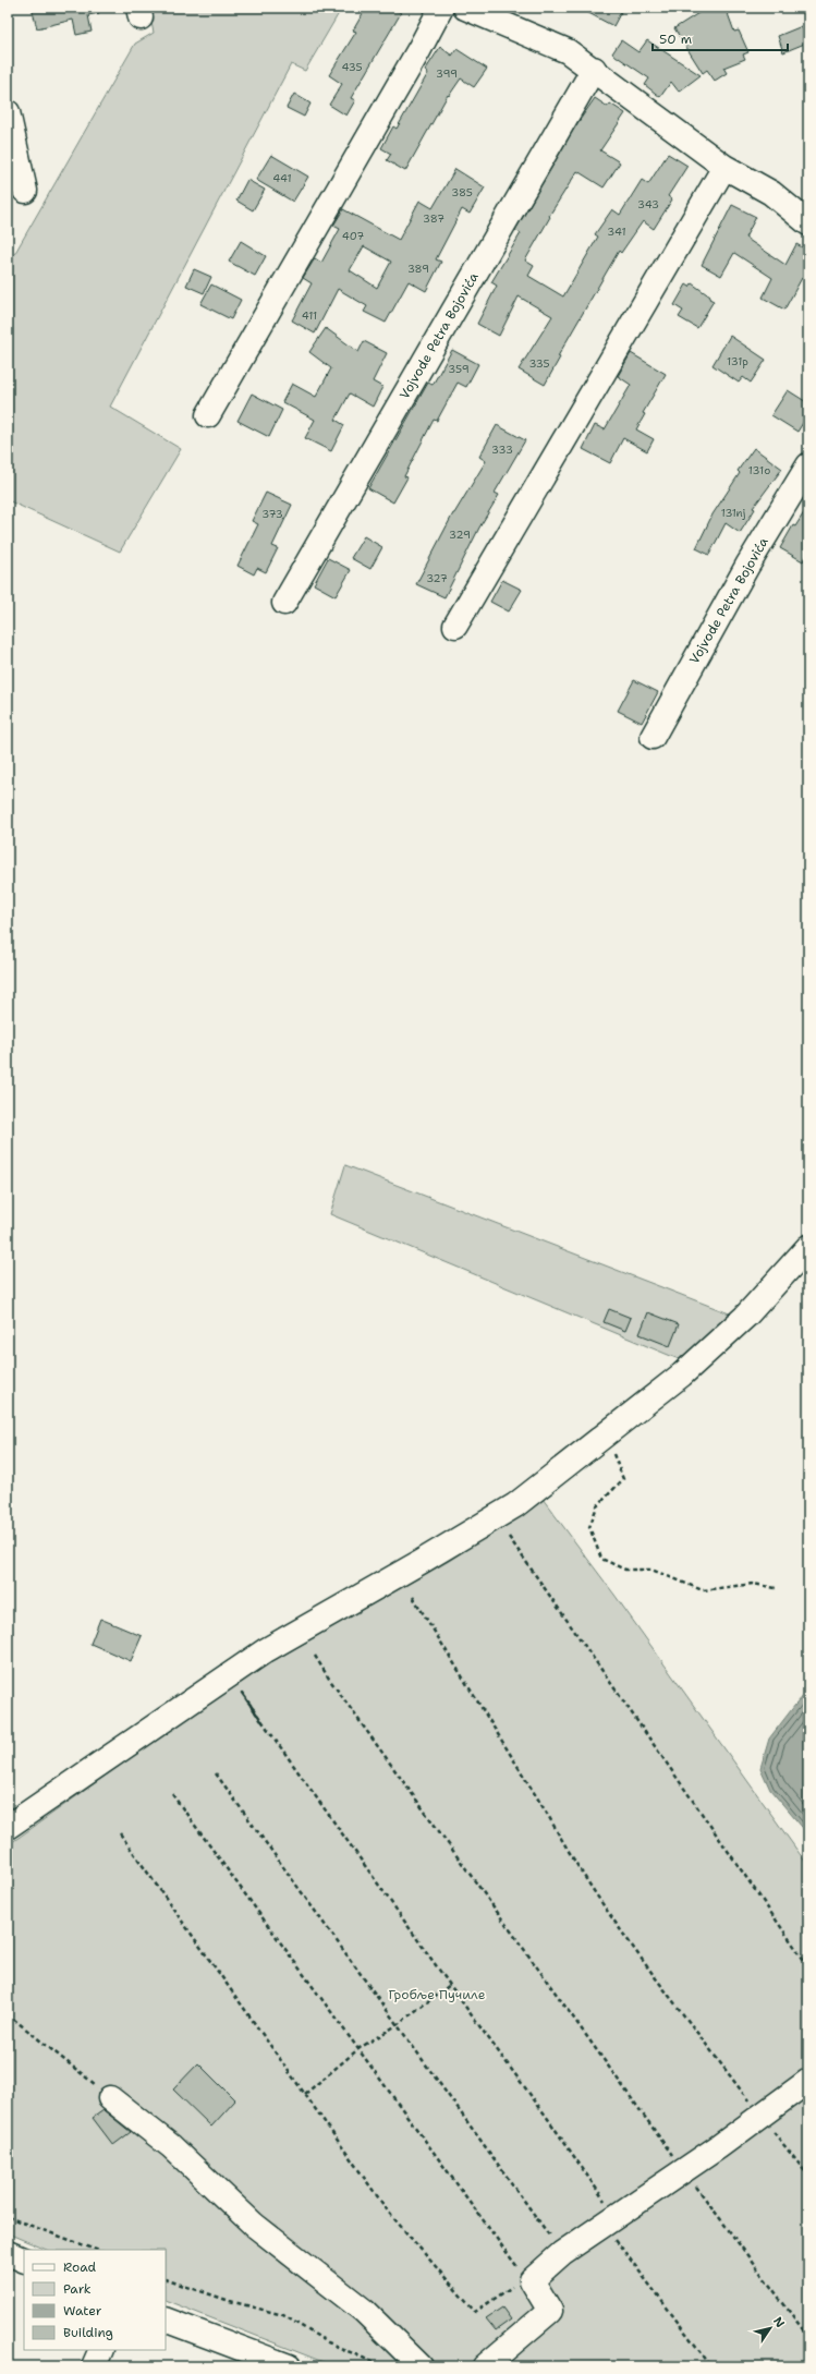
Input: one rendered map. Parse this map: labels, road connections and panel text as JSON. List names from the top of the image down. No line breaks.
{"streets":{"street":["Vojvode Petra Bojovića"]},"parks":["Гробље Пучиле"],"house_numbers":["435","399","441","385","343","387","341","407","389","411","131p","335","359","333","131o","131nj","373","329","327"],"legend":["Road","Park","Water","Building"],"scale_bar":"50 m","north":"top right"}
